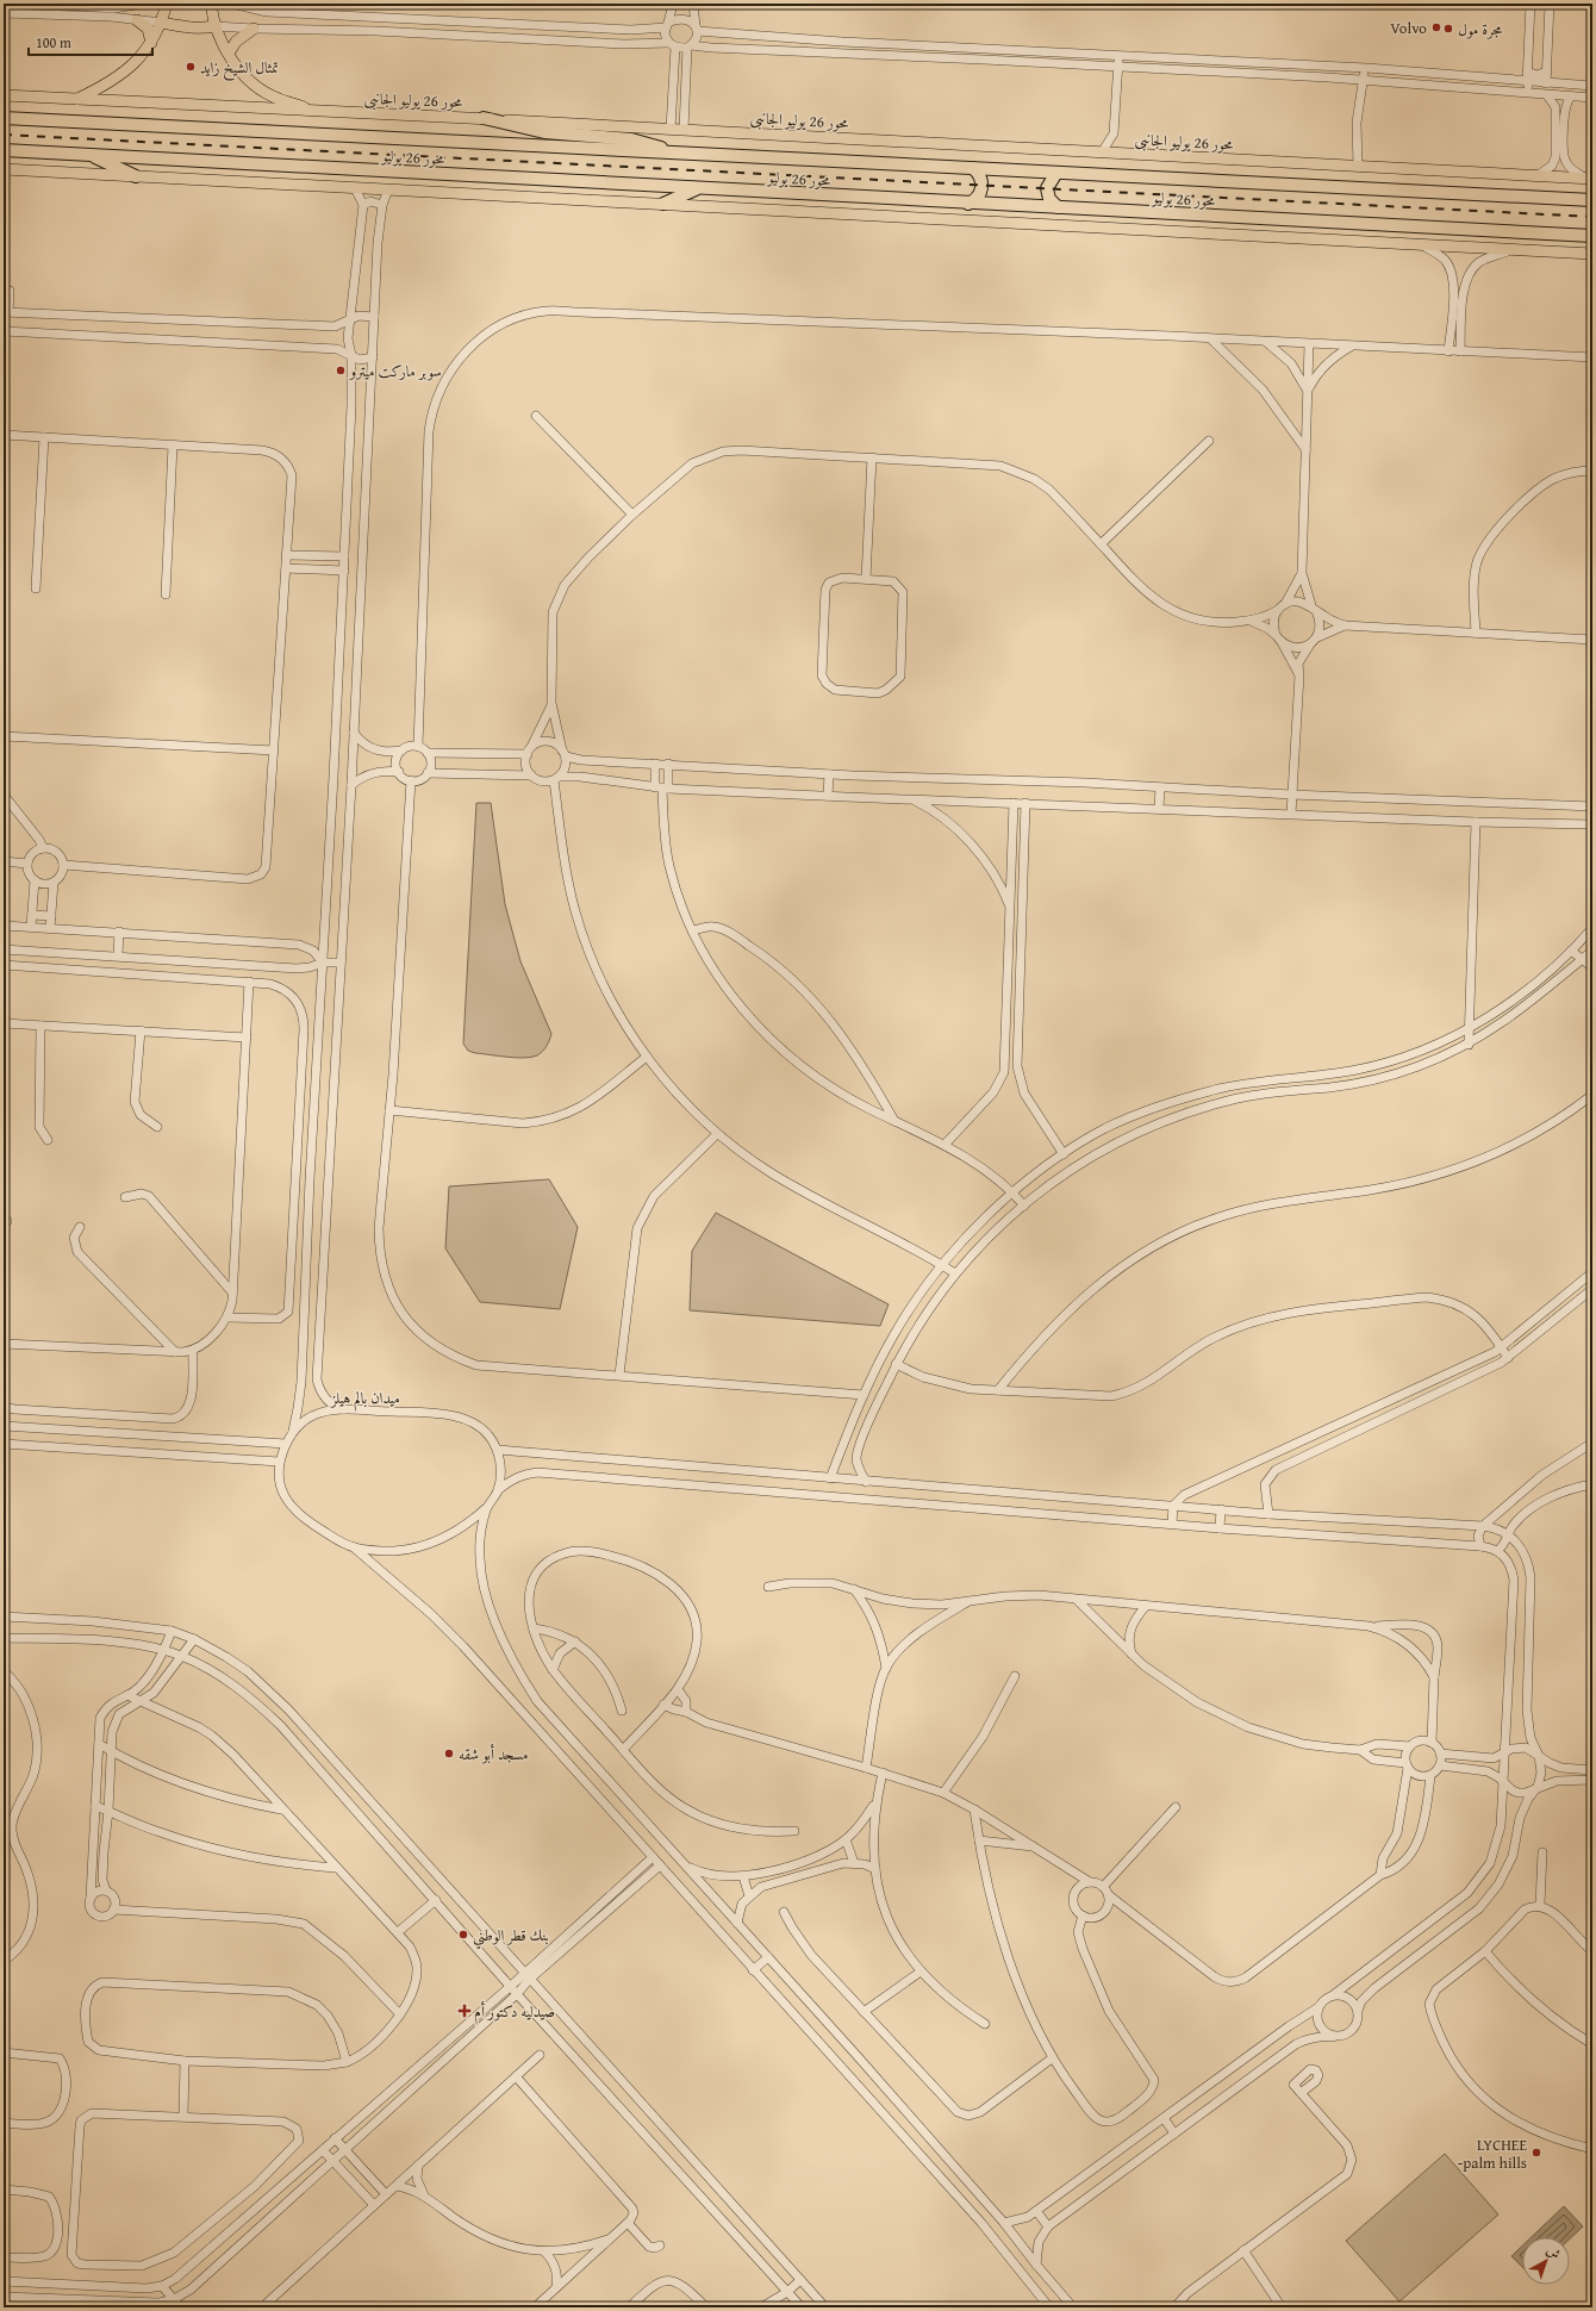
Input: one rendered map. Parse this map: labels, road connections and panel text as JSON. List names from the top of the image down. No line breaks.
{"streets":{"highway":["محور 26 يوليو"],"main road":["محور 26 يوليو الجانبى"],"street":["ميدان بالم هيلز"]},"places":{"other":["Volvo","مجرة مول","تمثال الشيخ زايد","سوبر ماركت ميترو","مسجد أبو شقه","بنك قطر الوطني","LYCHEE -palm hills"],"health":["صيدليه دكتور أم"]},"scale_bar":"100 m","north":"top right"}
